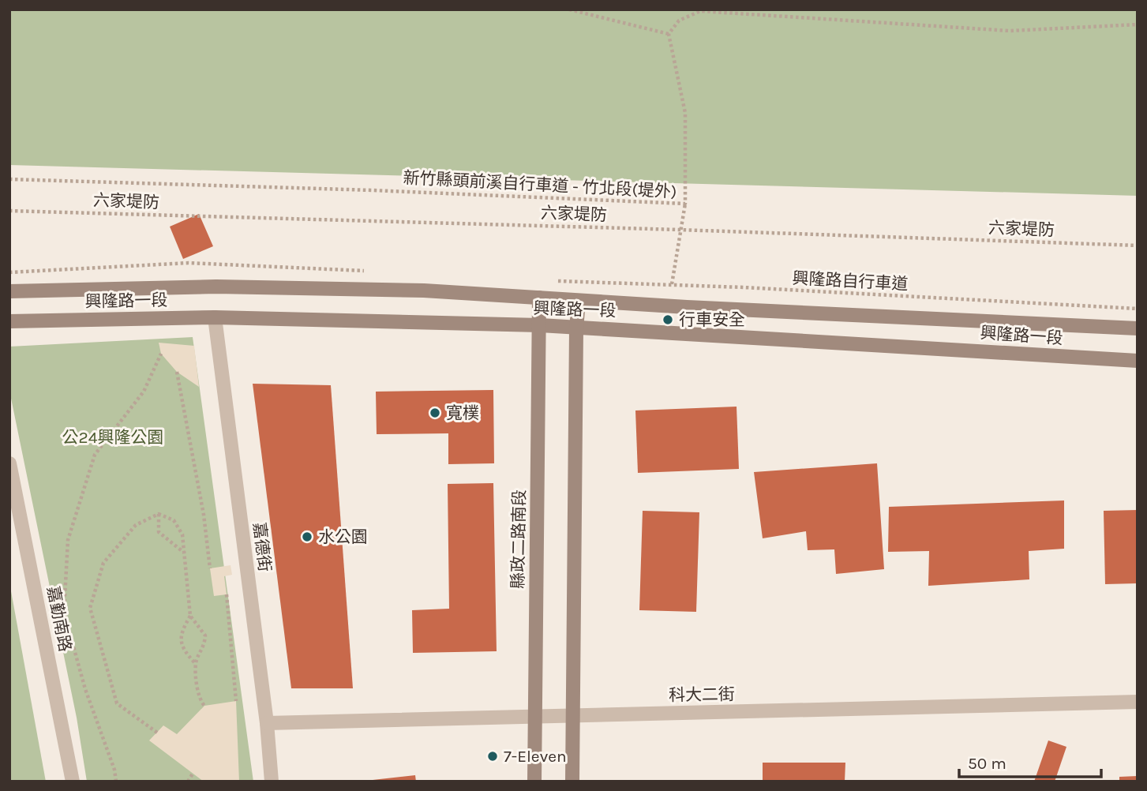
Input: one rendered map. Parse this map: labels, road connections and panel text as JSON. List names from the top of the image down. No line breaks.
{"streets":{"street":["興隆路一段","縣政二路南段","嘉德街","嘉勤南路","科大二街"],"path":["新竹縣頭前溪自行車道 - 竹北段(堤外)","六家堤防","興隆路自行車道"]},"crossings":[["興隆路一段","縣政二路南段"],["興隆路一段","嘉德街"],["縣政二路南段","科大二街"],["嘉德街","科大二街"]],"parks":["公24興隆公園"],"places":["行車安全","寬樸","水公園","7-Eleven"],"scale_bar":"50 m"}
